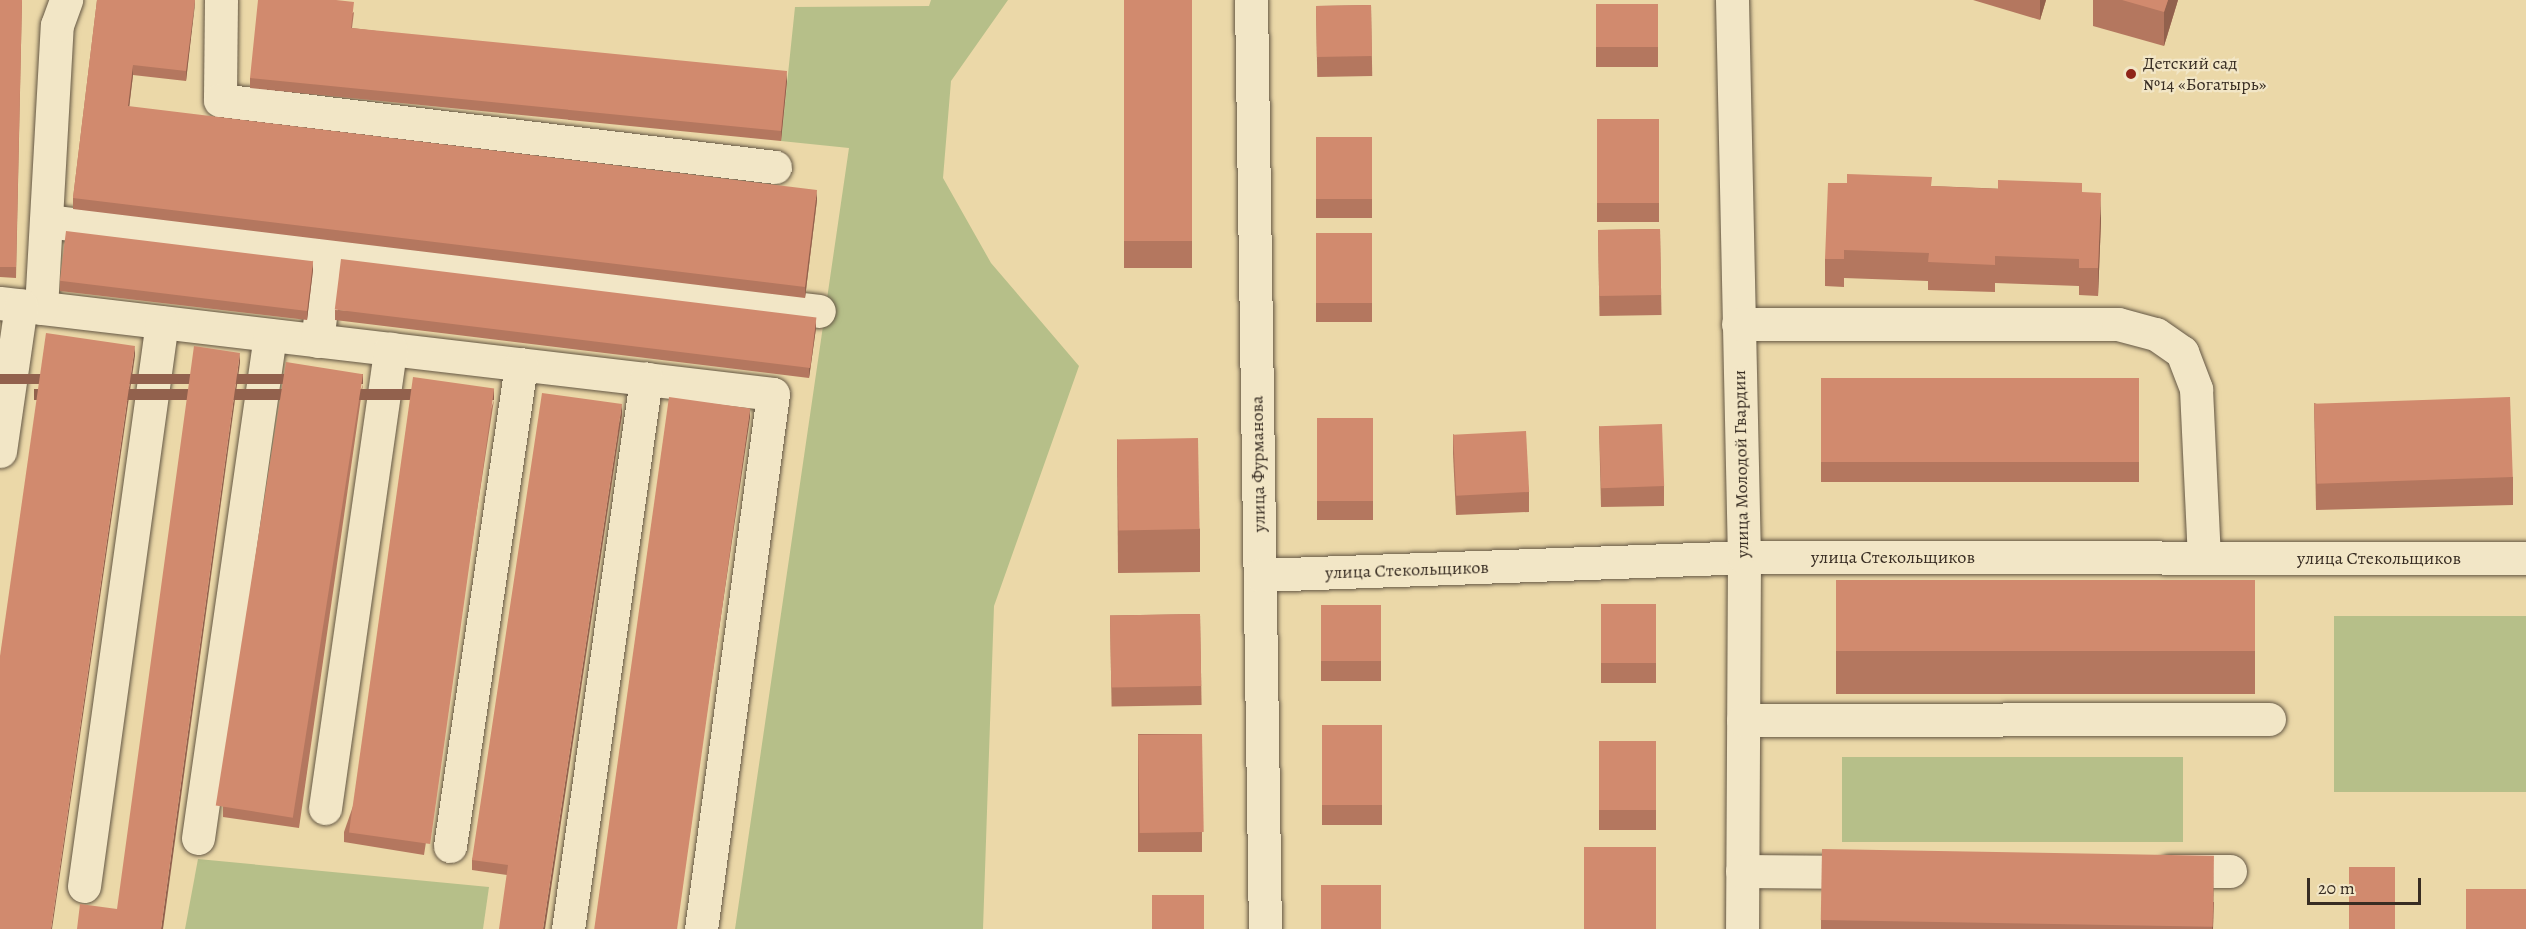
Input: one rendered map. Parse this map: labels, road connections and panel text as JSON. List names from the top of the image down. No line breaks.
{"streets":{"street":["улица Фурманова","улица Молодой Гвардии","улица Стекольщиков"]},"crossings":[["улица Фурманова","улица Стекольщиков"],["улица Молодой Гвардии","улица Стекольщиков"]],"places":["Детский сад №14 «Богатырь»"],"scale_bar":"20 m"}
